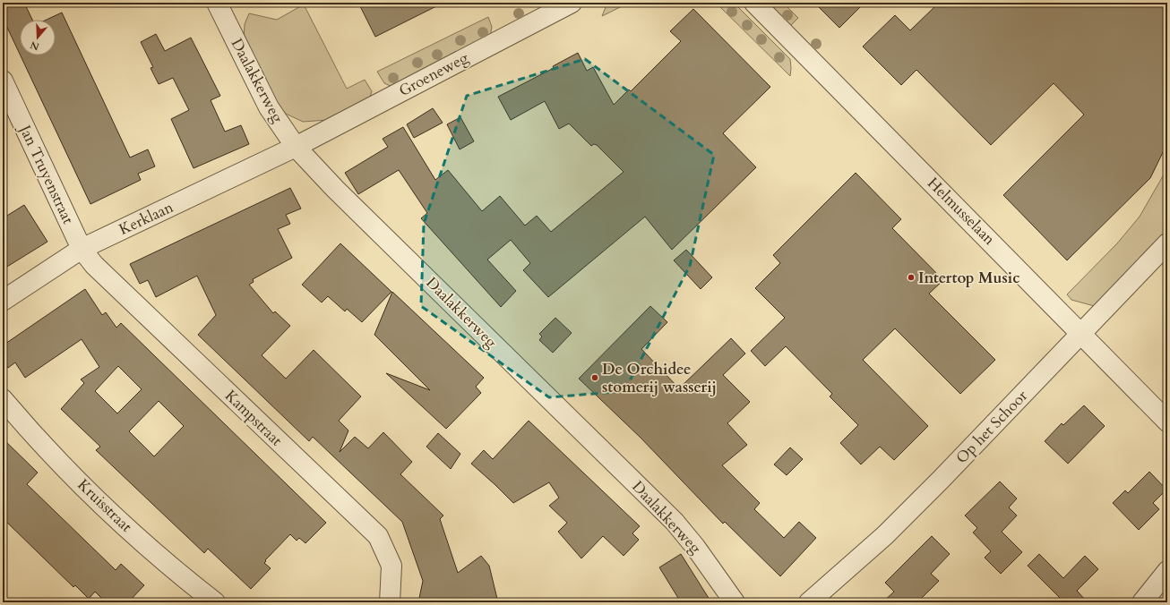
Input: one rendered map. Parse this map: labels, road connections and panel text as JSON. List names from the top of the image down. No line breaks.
{"streets":{"street":["Groeneweg","Daalakkerweg","Jan Truyenstraat","Helmusselaan","Kerklaan","Kampstraat","Op het Schoor","Kruisstraat"]},"crossings":[["Groeneweg","Daalakkerweg"],["Groeneweg","Kerklaan"],["Daalakkerweg","Kerklaan"],["Jan Truyenstraat","Kerklaan"],["Jan Truyenstraat","Kampstraat"],["Helmusselaan","Op het Schoor"],["Kerklaan","Kampstraat"]],"places":["Intertop Music","De Orchidee stomerij wasserij"],"north":"bottom"}
